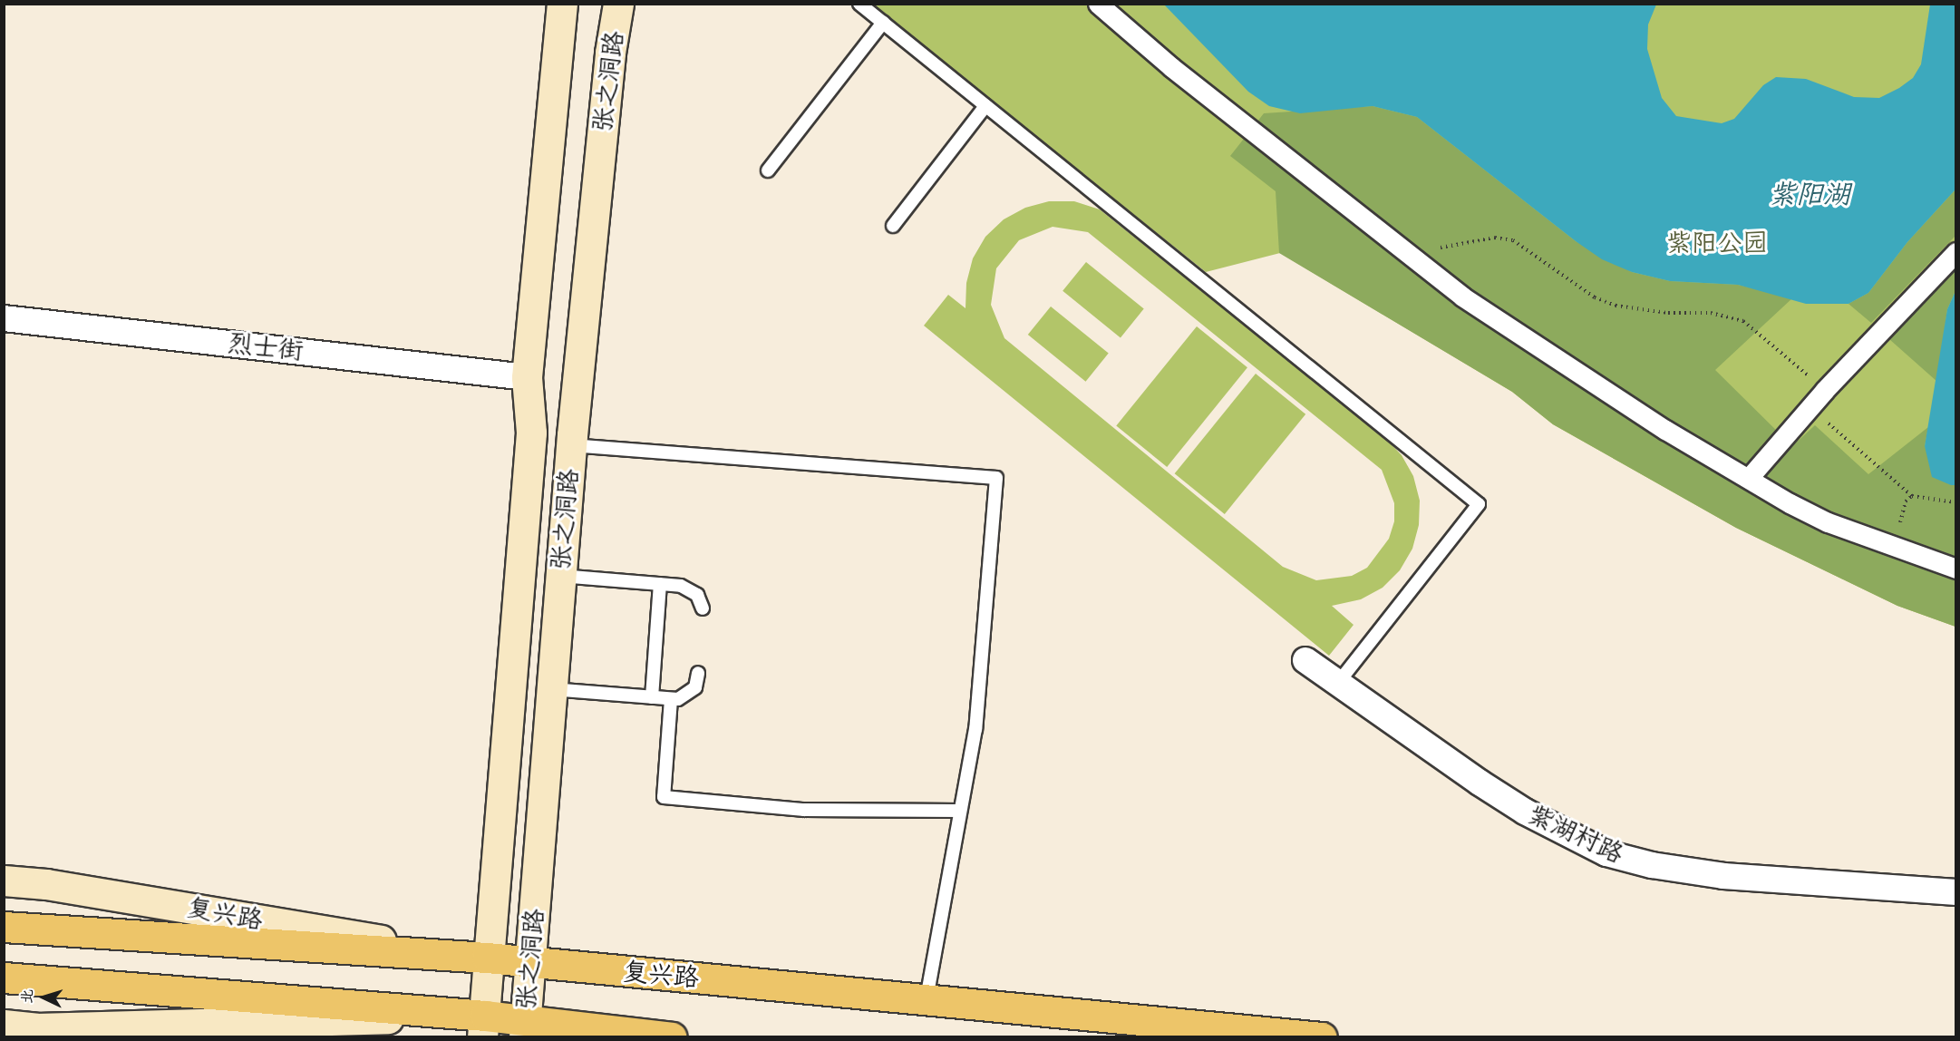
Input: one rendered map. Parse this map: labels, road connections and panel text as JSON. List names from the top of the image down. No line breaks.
{"streets":{"main road":["张之洞路","复兴路"],"street":["烈士街","紫湖村路"]},"crossings":[["张之洞路","烈士街"],["张之洞路","复兴路"]],"water":["紫阳湖"],"parks":["紫阳公园"],"north":"left"}
